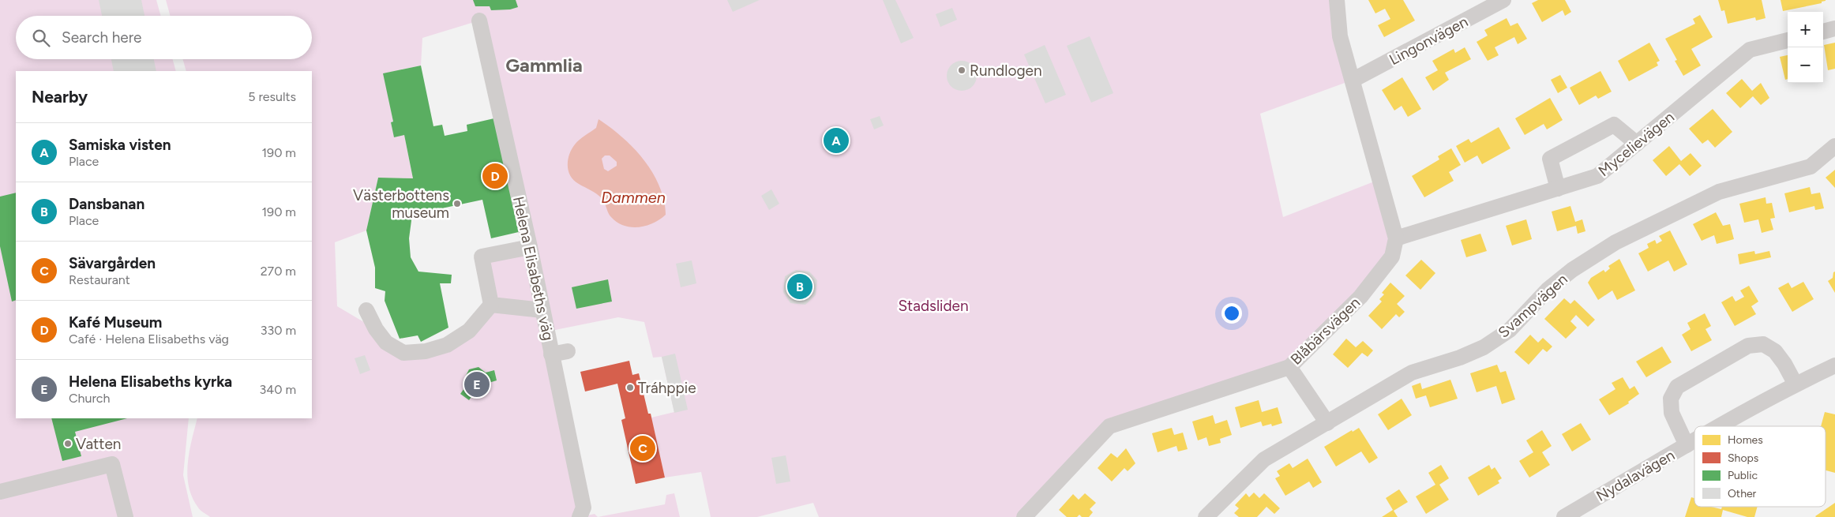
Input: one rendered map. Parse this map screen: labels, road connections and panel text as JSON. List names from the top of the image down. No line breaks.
{"streets":{"street":["Lingonvägen","Mycelievägen","Helena Elisabeths väg","Svampvägen","Blåbärsvägen","Nydalavägen"]},"crossings":[["Lingonvägen","Blåbärsvägen"],["Mycelievägen","Blåbärsvägen"]],"districts":["Gammlia"],"water":["Dammen"],"parks":["Stadsliden"],"places":["Rundlogen","Västerbottens museum","Tráhppie","Vatten"],"legend":["Homes","Shops","Public","Other"],"page":{"map_buttons":["+","−"],"search":"Search here","heading":["Nearby","5 results"],"list":[{"mark":"A","name":"Samiska visten","note":"Place","value":"190 m"},{"mark":"B","name":"Dansbanan","note":"Place","value":"190 m"},{"mark":"C","name":"Sävargården","note":"Restaurant","value":"270 m"},{"mark":"D","name":"Kafé Museum","note":"Café · Helena Elisabeths väg","value":"330 m"},{"mark":"E","name":"Helena Elisabeths kyrka","note":"Church","value":"340 m"}],"pins":["A","D","B","E","C"]}}
